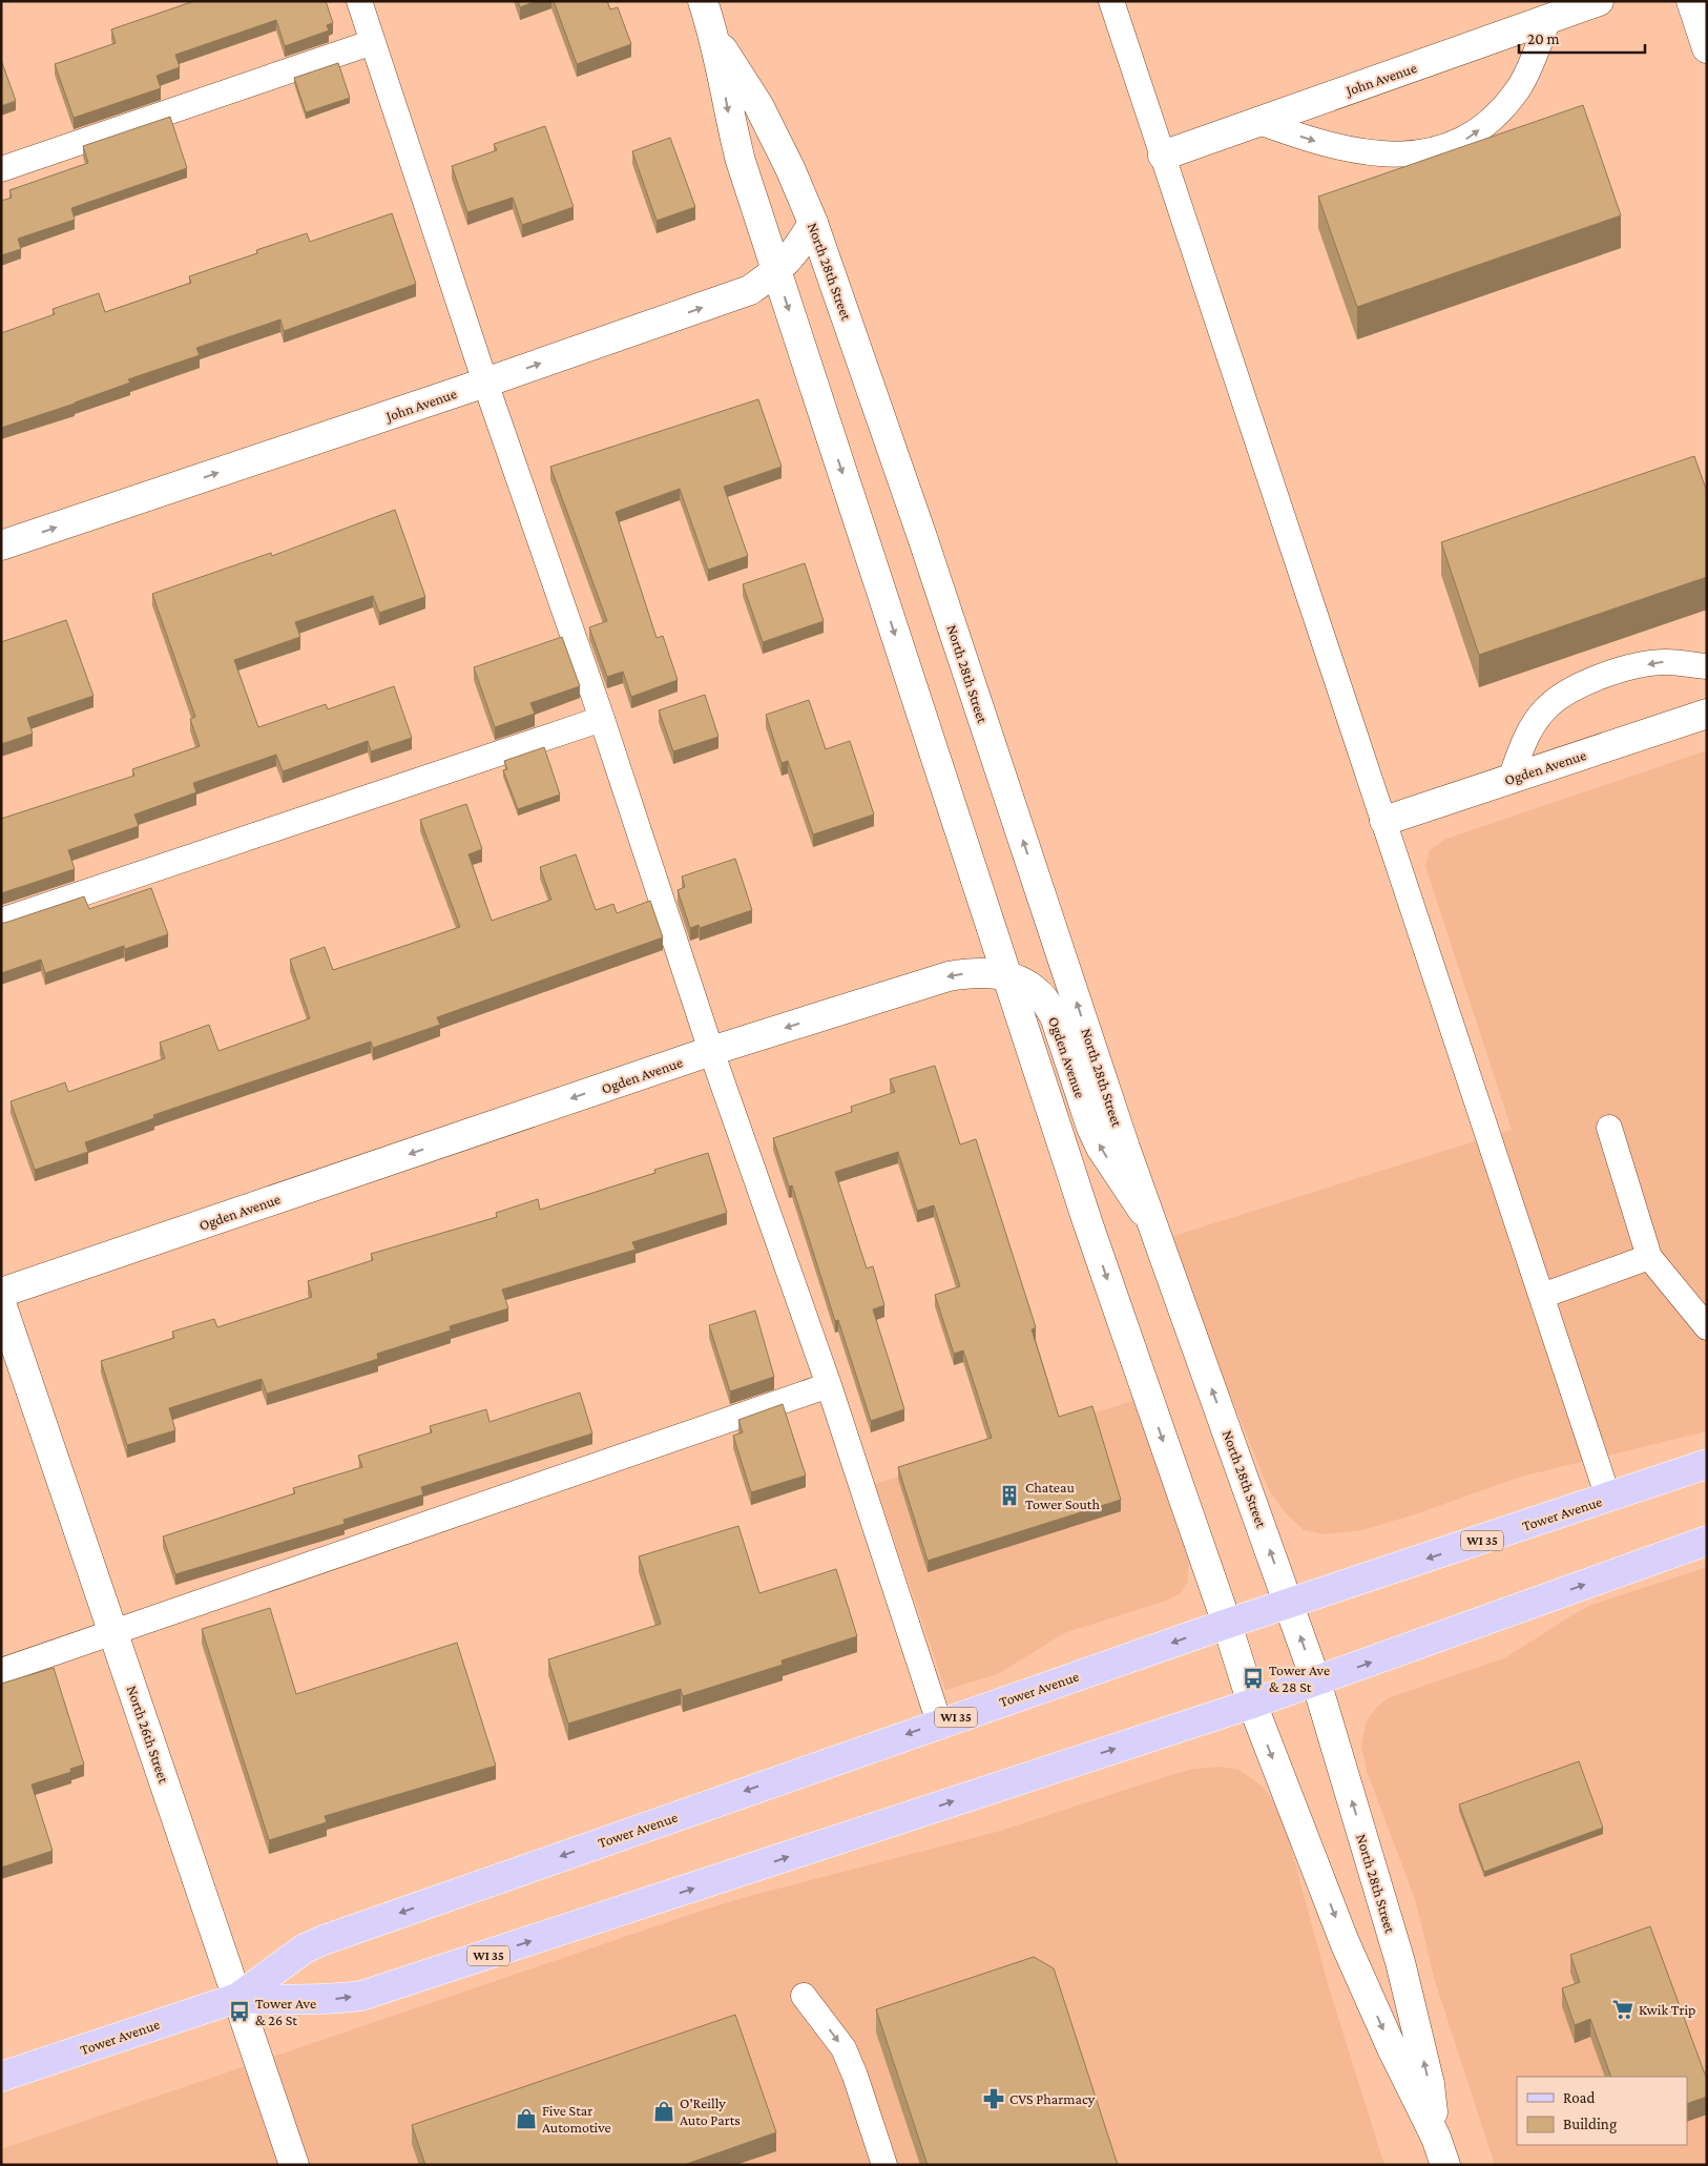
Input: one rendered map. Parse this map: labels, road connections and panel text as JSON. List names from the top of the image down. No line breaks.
{"streets":{"main road":["Tower Avenue","WI 35"],"street":["John Avenue","North 28th Street","Ogden Avenue","North 26th Street"]},"crossings":[["John Avenue","North 28th Street"],["North 28th Street","Ogden Avenue"],["North 28th Street","Tower Avenue"],["Tower Avenue","North 26th Street"]],"one_way":["John Avenue","Ogden Avenue"],"places":{"building":["Chateau Tower South"],"bus stop":["Tower Ave & 28 St","Tower Ave & 26 St"],"supermarket":["Kwik Trip"],"pharmacy":["CVS Pharmacy"],"shop":["O'Reilly Auto Parts","Five Star Automotive"]},"legend":["Road","Building"],"scale_bar":"20 m"}
